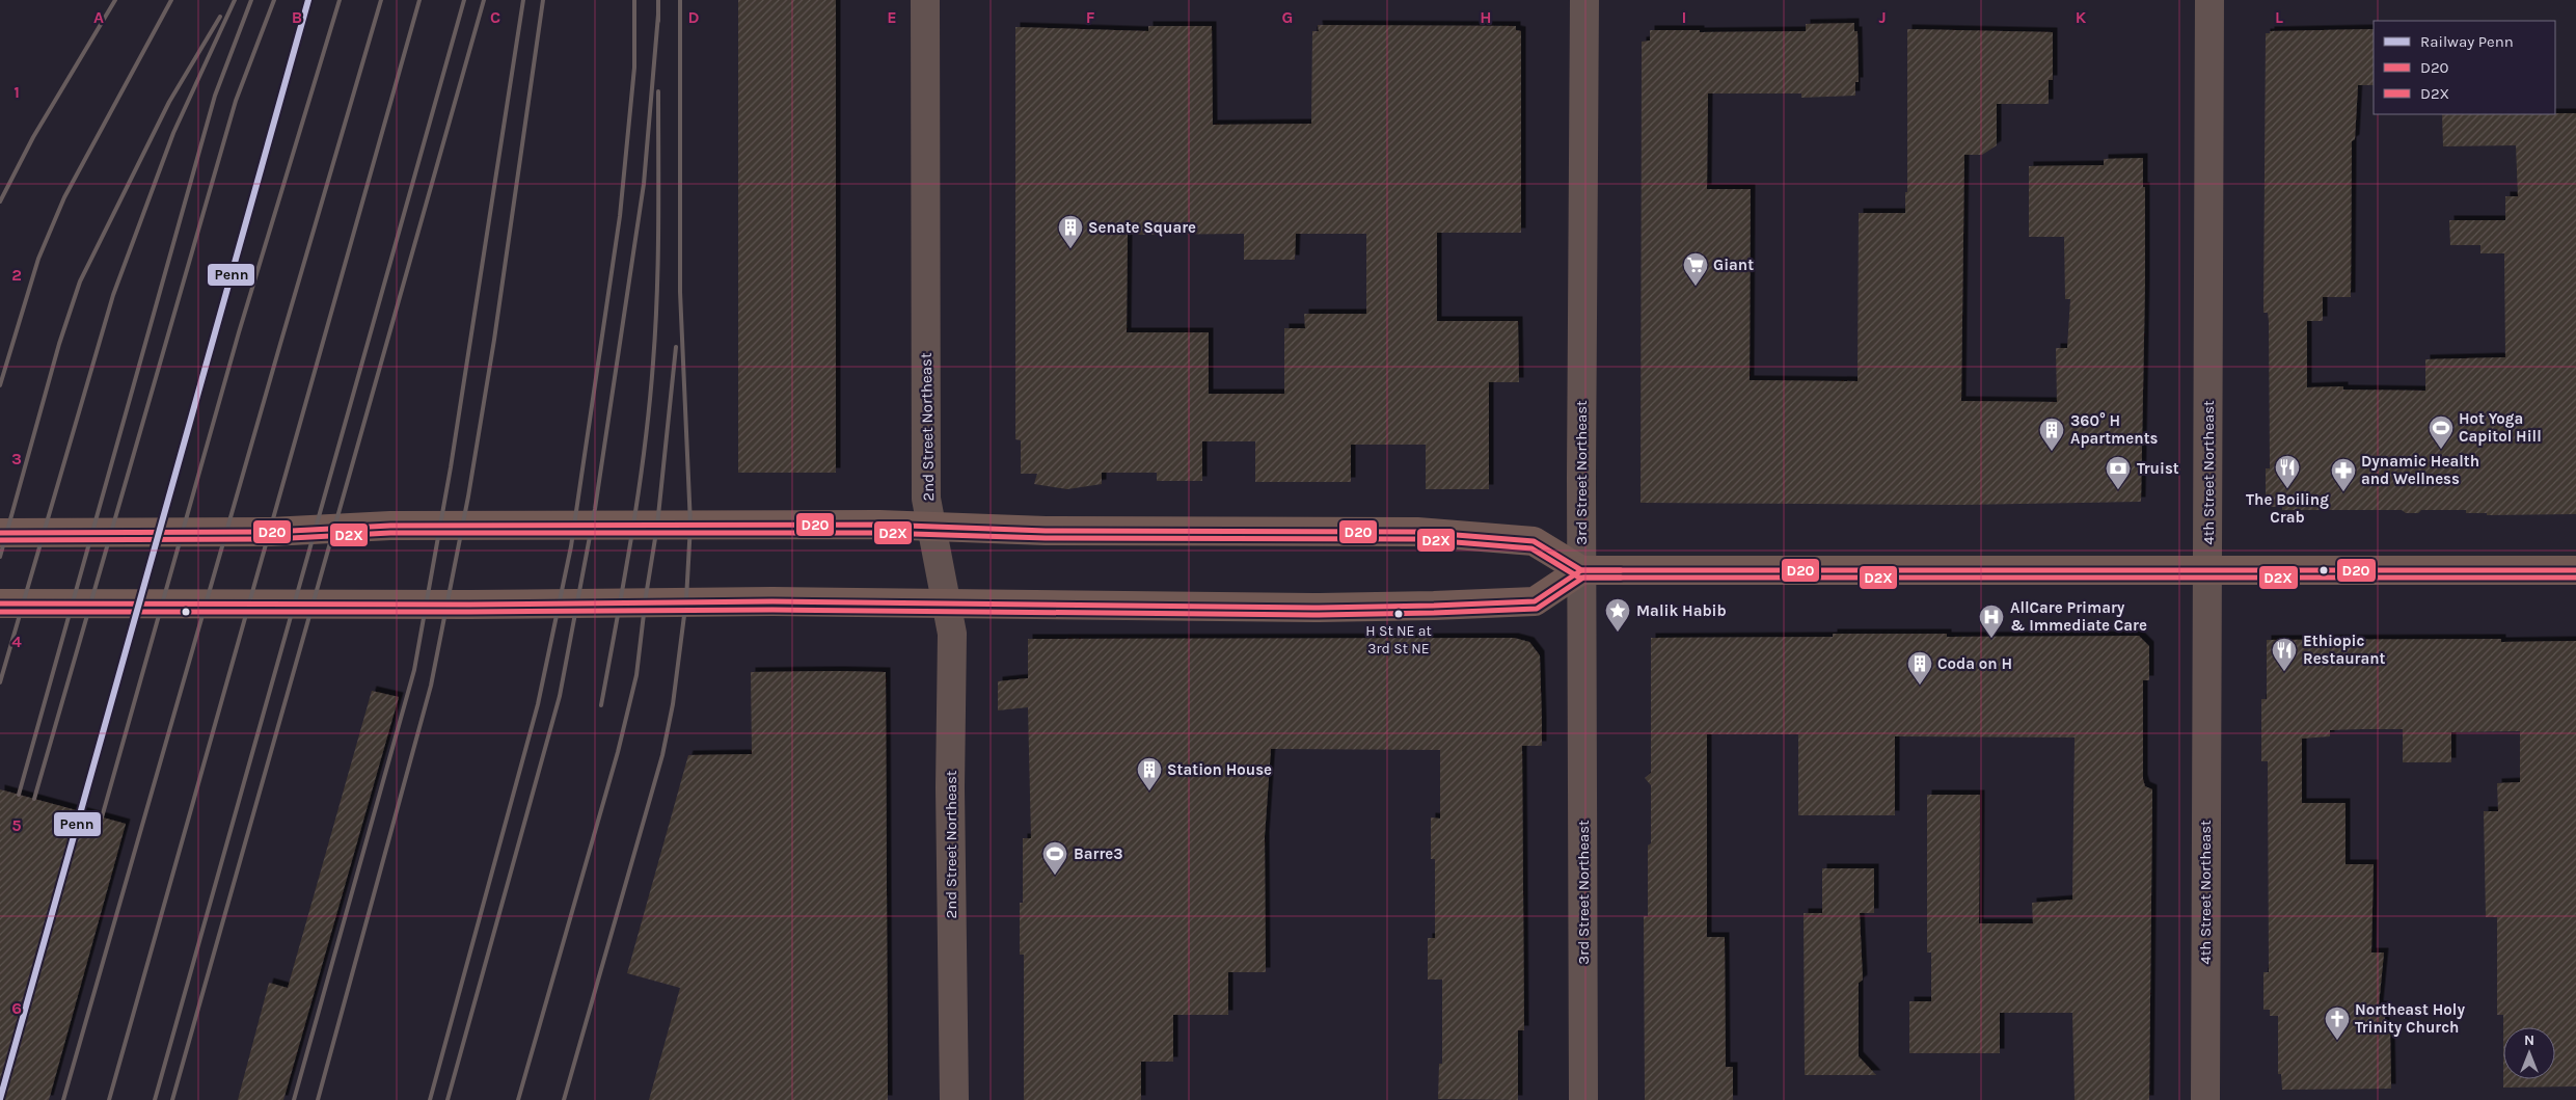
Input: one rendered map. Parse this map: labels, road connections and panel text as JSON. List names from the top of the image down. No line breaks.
{"streets":{"street":["2nd Street Northeast","3rd Street Northeast","4th Street Northeast"]},"places":{"building":["Senate Square","360° H Apartments","Coda on H","Station House"],"supermarket":["Giant"],"sports":["Hot Yoga Capitol Hill","Barre3"],"restaurant":["The Boiling Crab","Ethiopic Restaurant"],"bank":["Truist"],"pharmacy":["Dynamic Health and Wellness"],"other":["H St NE at 3rd St NE"],"place":["Malik Habib"],"hospital":["AllCare Primary & Immediate Care"],"church":["Northeast Holy Trinity Church"]},"lines":["rail line Penn","transit line D20","transit line D2X"],"legend":["Railway Penn","D20","D2X"],"north":"top","grid":{"columns":["A","B","C","D","E","F","G","H","I","J","K","L"],"rows":["1","2","3","4","5","6"]}}
